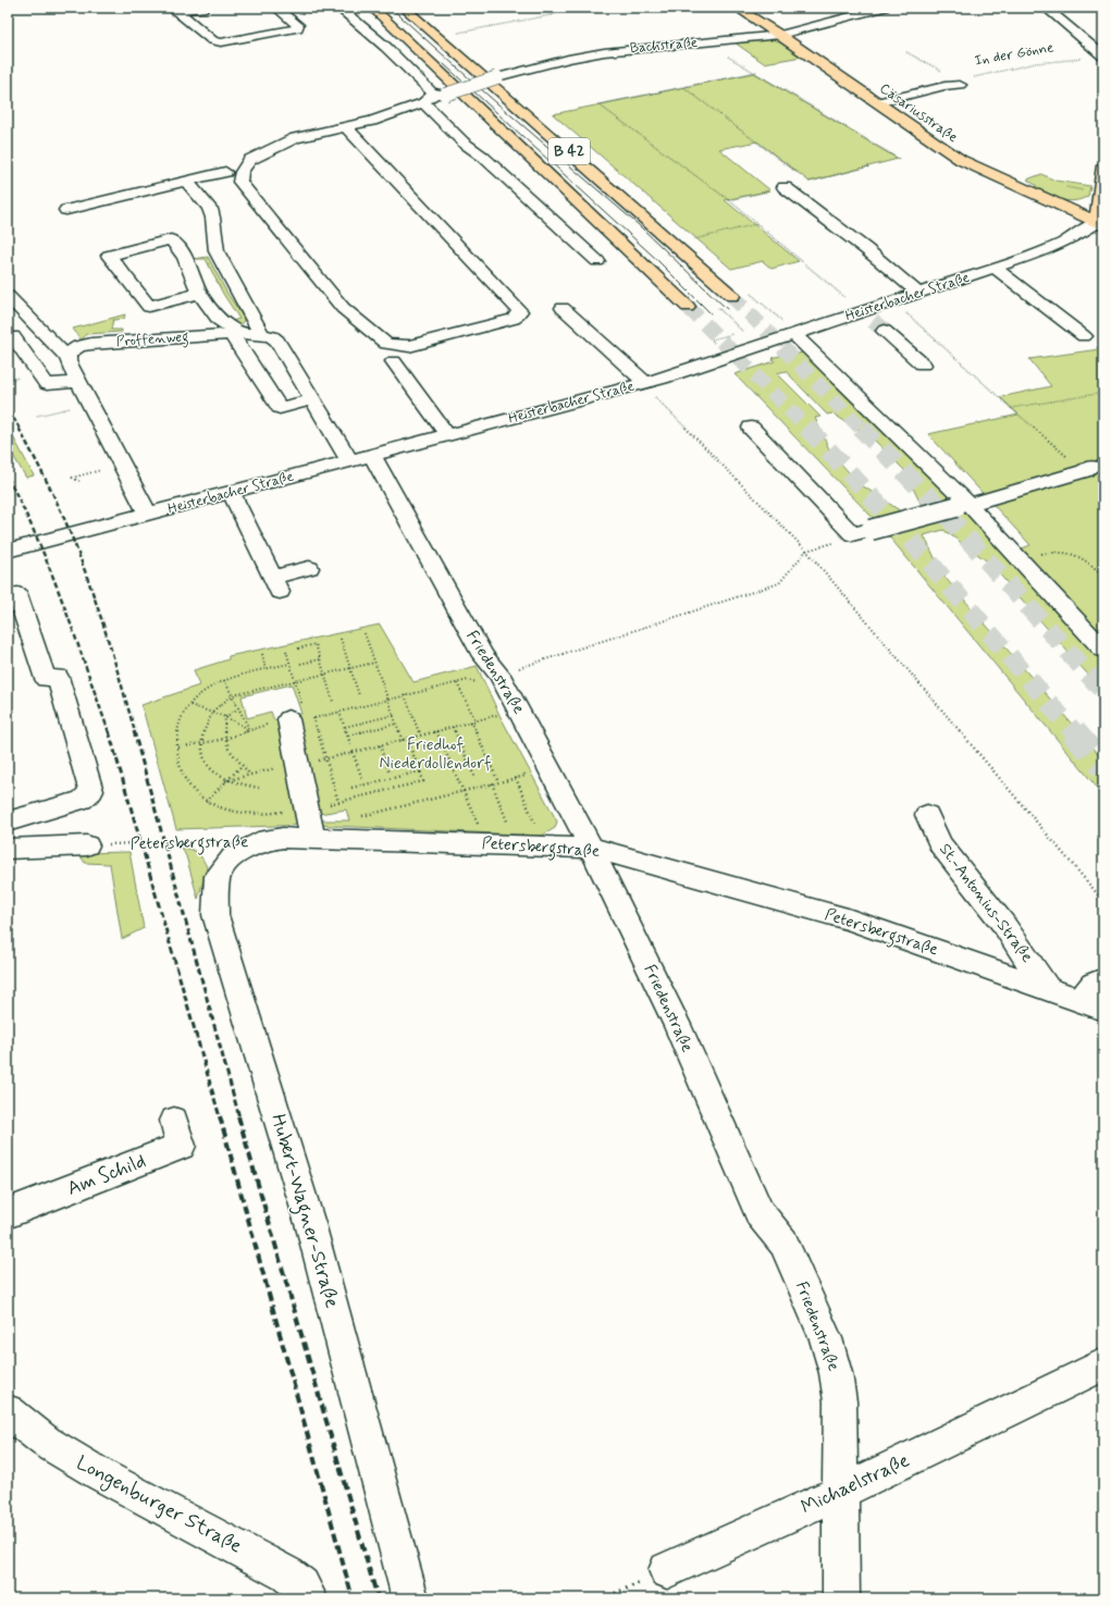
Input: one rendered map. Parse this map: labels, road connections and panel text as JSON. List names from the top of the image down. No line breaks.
{"streets":{"main road":["Cäsariusstraße","B 42"],"street":["Bachstraße","In der Gönne","Heisterbacher Straße","Proffenweg","Friedenstraße","Petersbergstraße","St.-Antonius-Straße","Am Schild","Hubert-Wagner-Straße","Michaelstraße","Longenburger Straße"]},"crossings":[["Bachstraße","Cäsariusstraße"],["In der Gönne","Cäsariusstraße"],["Cäsariusstraße","Heisterbacher Straße"],["Heisterbacher Straße","Proffenweg"],["Heisterbacher Straße","Friedenstraße"],["Proffenweg","Friedenstraße"],["Friedenstraße","Petersbergstraße"],["Friedenstraße","Michaelstraße"],["Petersbergstraße","St.-Antonius-Straße"],["Petersbergstraße","Hubert-Wagner-Straße"]],"parks":["Friedhof Niederdollendorf"]}
